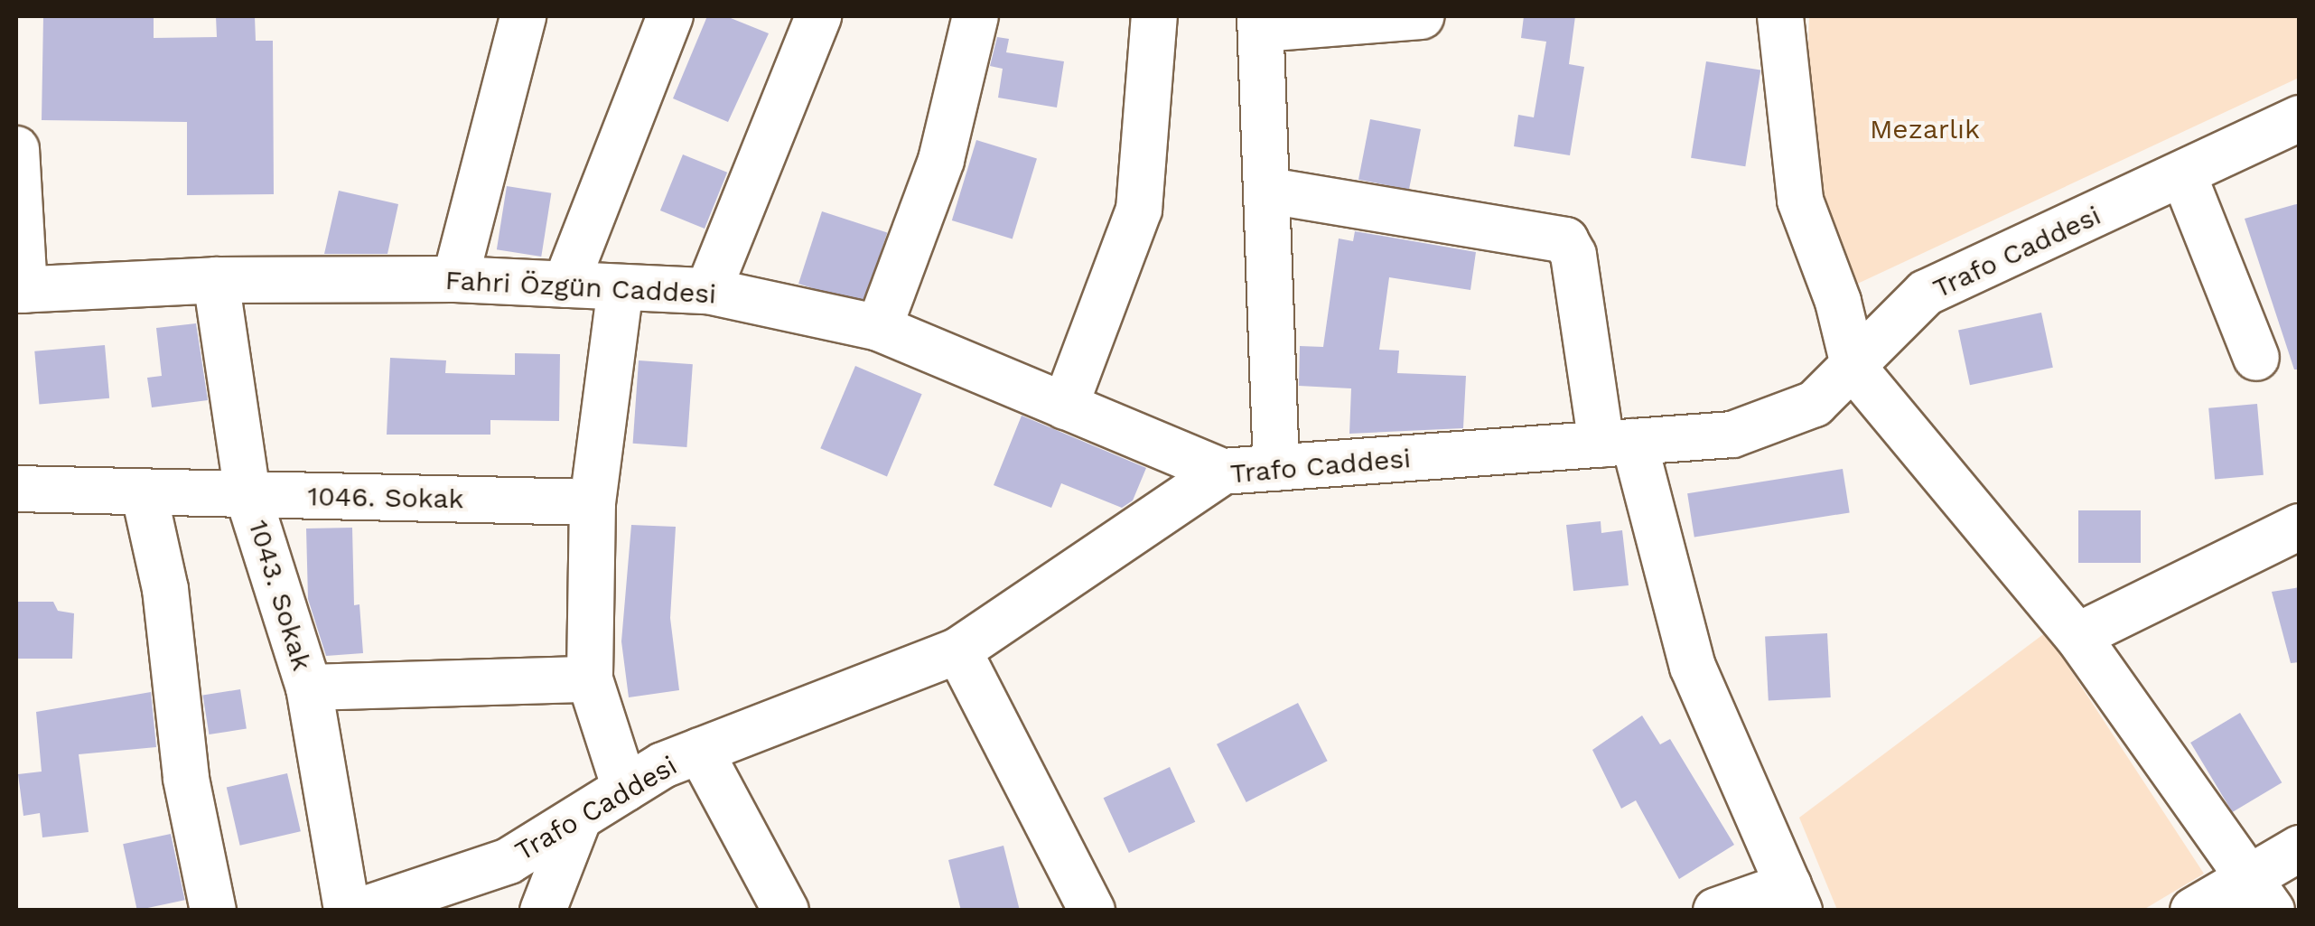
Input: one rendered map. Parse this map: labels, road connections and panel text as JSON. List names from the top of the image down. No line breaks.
{"streets":{"street":["Trafo Caddesi","Fahri Özgün Caddesi","1046. Sokak","1043. Sokak"]},"crossings":[["Trafo Caddesi","Fahri Özgün Caddesi"],["Fahri Özgün Caddesi","1043. Sokak"],["1046. Sokak","1043. Sokak"]],"parks":["Mezarlık"]}
